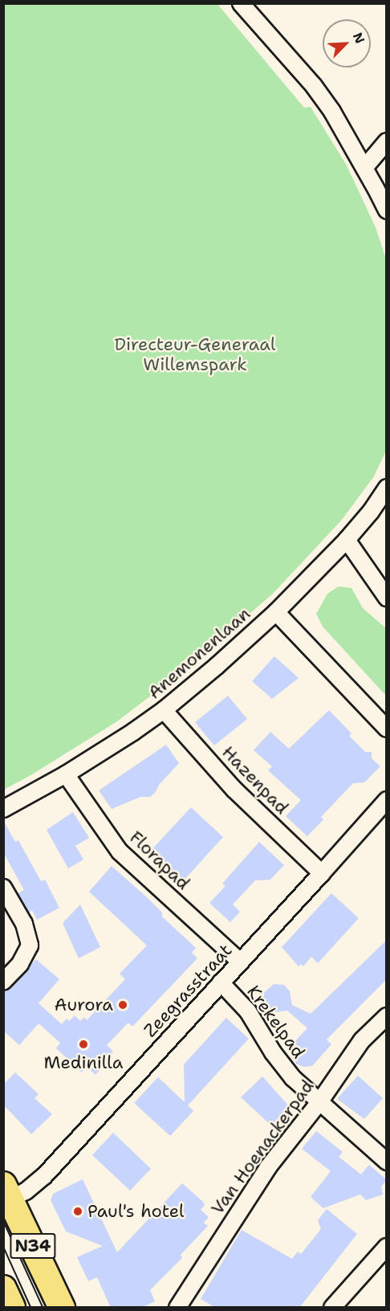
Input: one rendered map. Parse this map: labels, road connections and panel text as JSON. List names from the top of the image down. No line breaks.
{"streets":{"main road":["N34"],"street":["Anemonenlaan","Hazenpad","Florapad","Zeegrasstraat","Krekelpad","Van Hoenackerpad"]},"crossings":[["Anemonenlaan","Hazenpad"],["Anemonenlaan","Florapad"],["Hazenpad","Zeegrasstraat"],["Florapad","Zeegrasstraat"],["Zeegrasstraat","Krekelpad"],["Zeegrasstraat","N34"],["Krekelpad","Van Hoenackerpad"]],"parks":["Directeur-Generaal Willemspark"],"places":["Aurora","Medinilla","Paul's hotel"],"north":"top right"}
